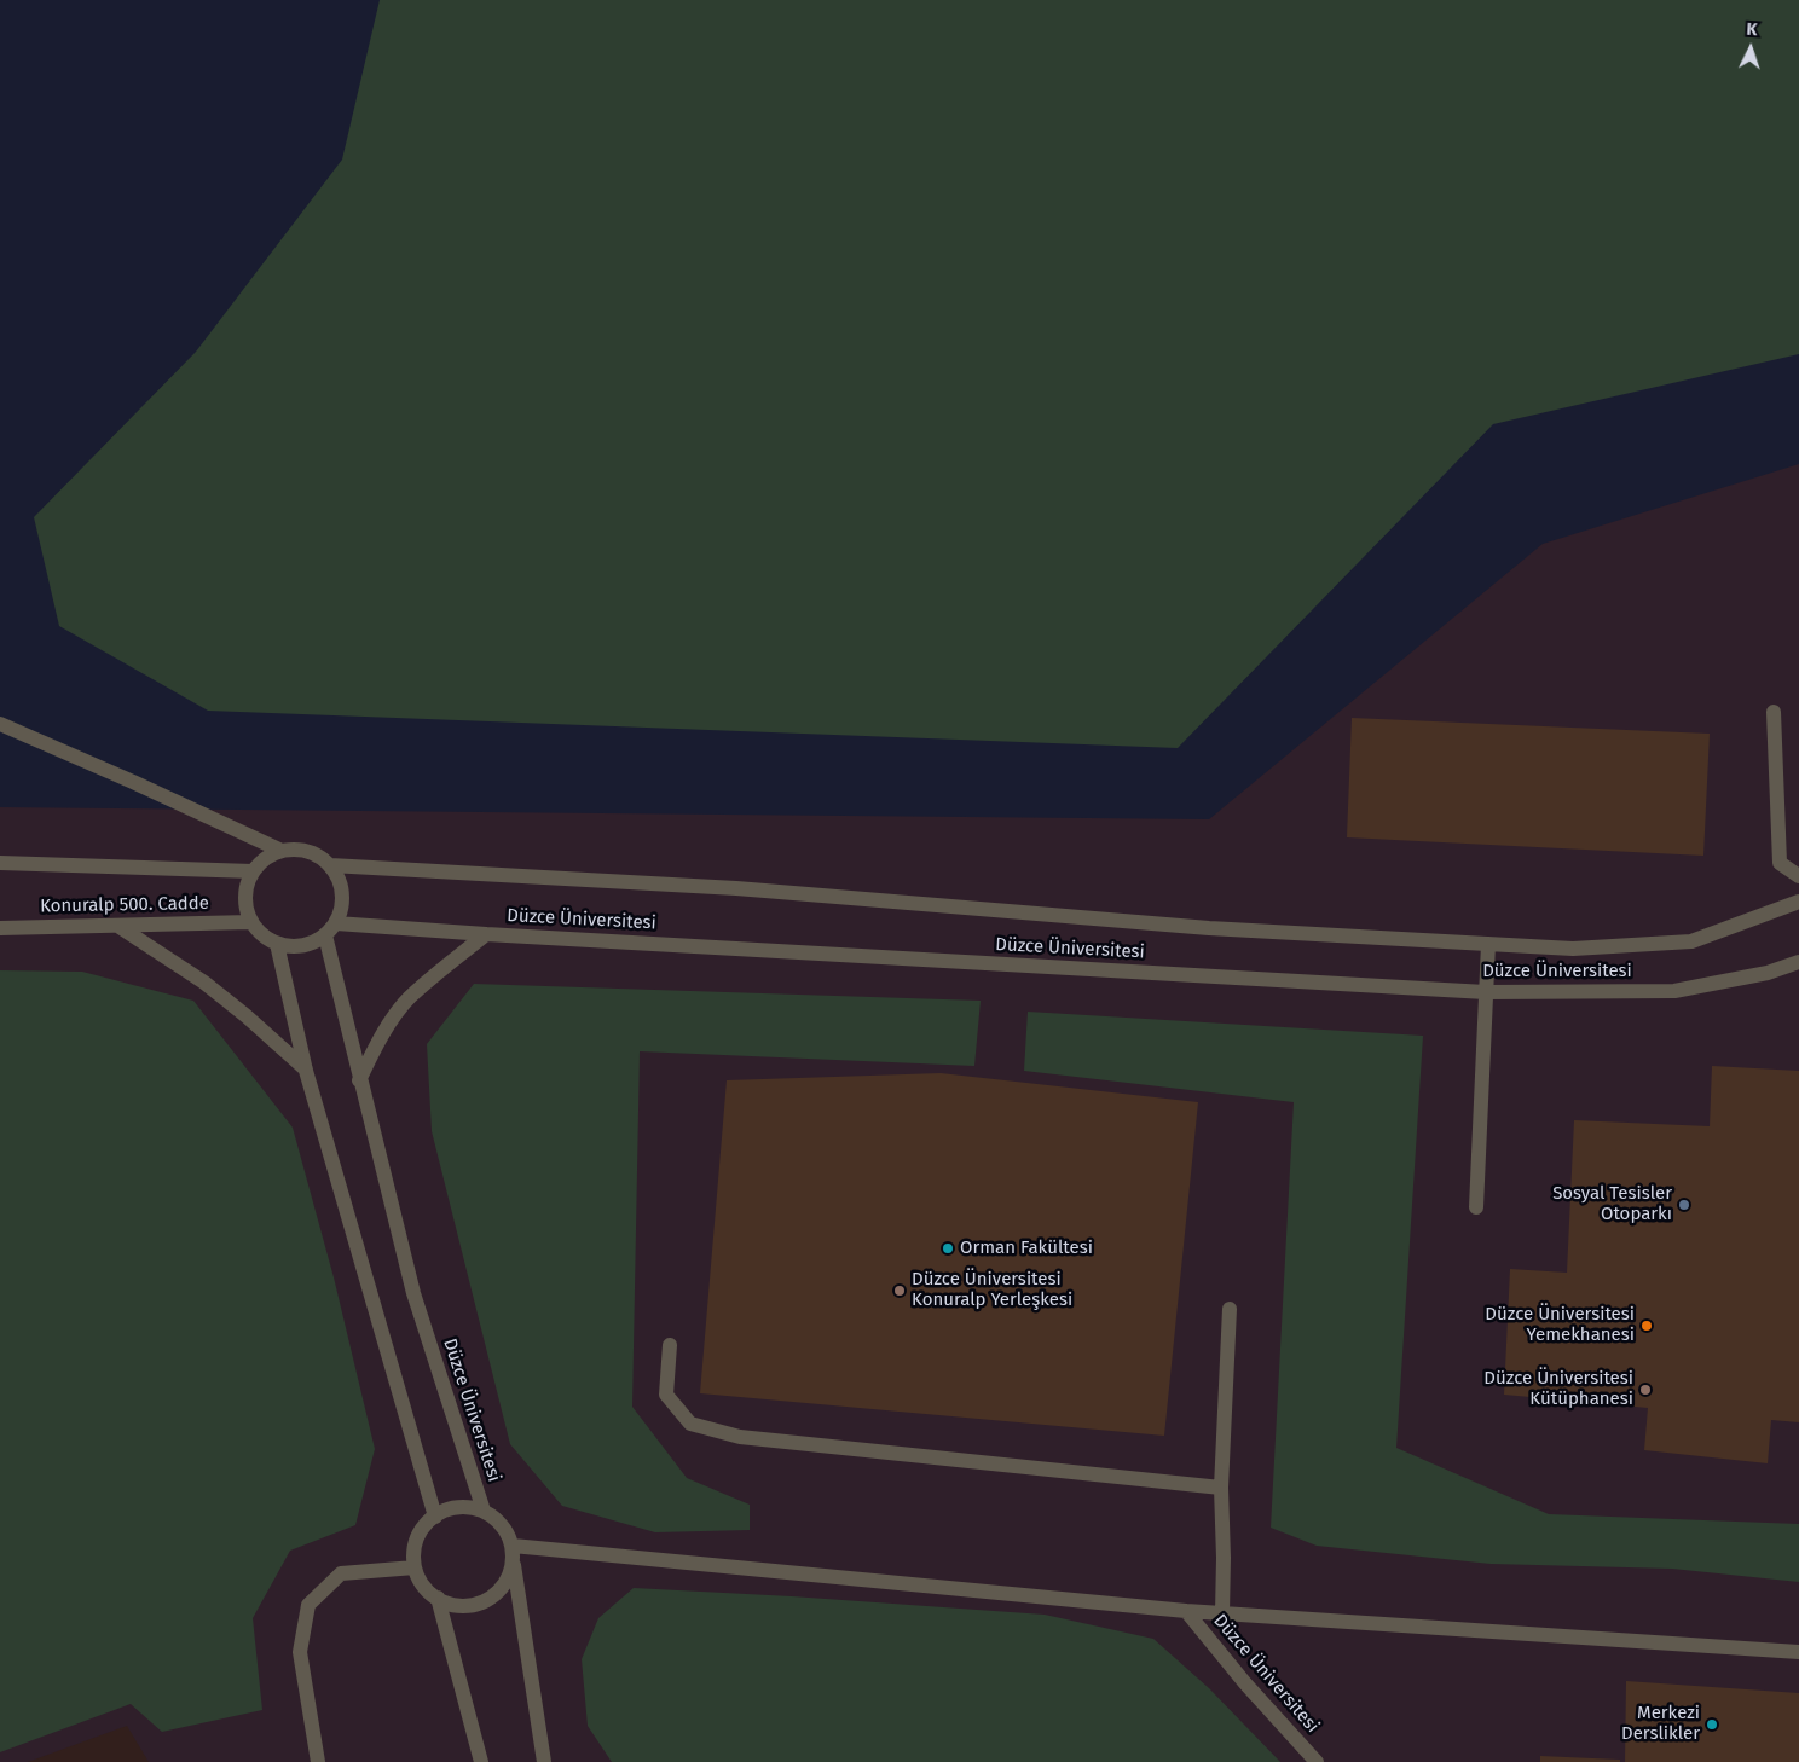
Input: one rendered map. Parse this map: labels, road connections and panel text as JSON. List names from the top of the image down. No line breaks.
{"streets":{"street":["Konuralp 500. Cadde","Düzce Üniversitesi"]},"crossings":[["Konuralp 500. Cadde","Düzce Üniversitesi"]],"places":["Sosyal Tesisler Otoparkı","Orman Fakültesi","Düzce Üniversitesi Konuralp Yerleşkesi","Düzce Üniversitesi Yemekhanesi","Düzce Üniversitesi Kütüphanesi","Merkezi Derslikler"],"north":"top"}
